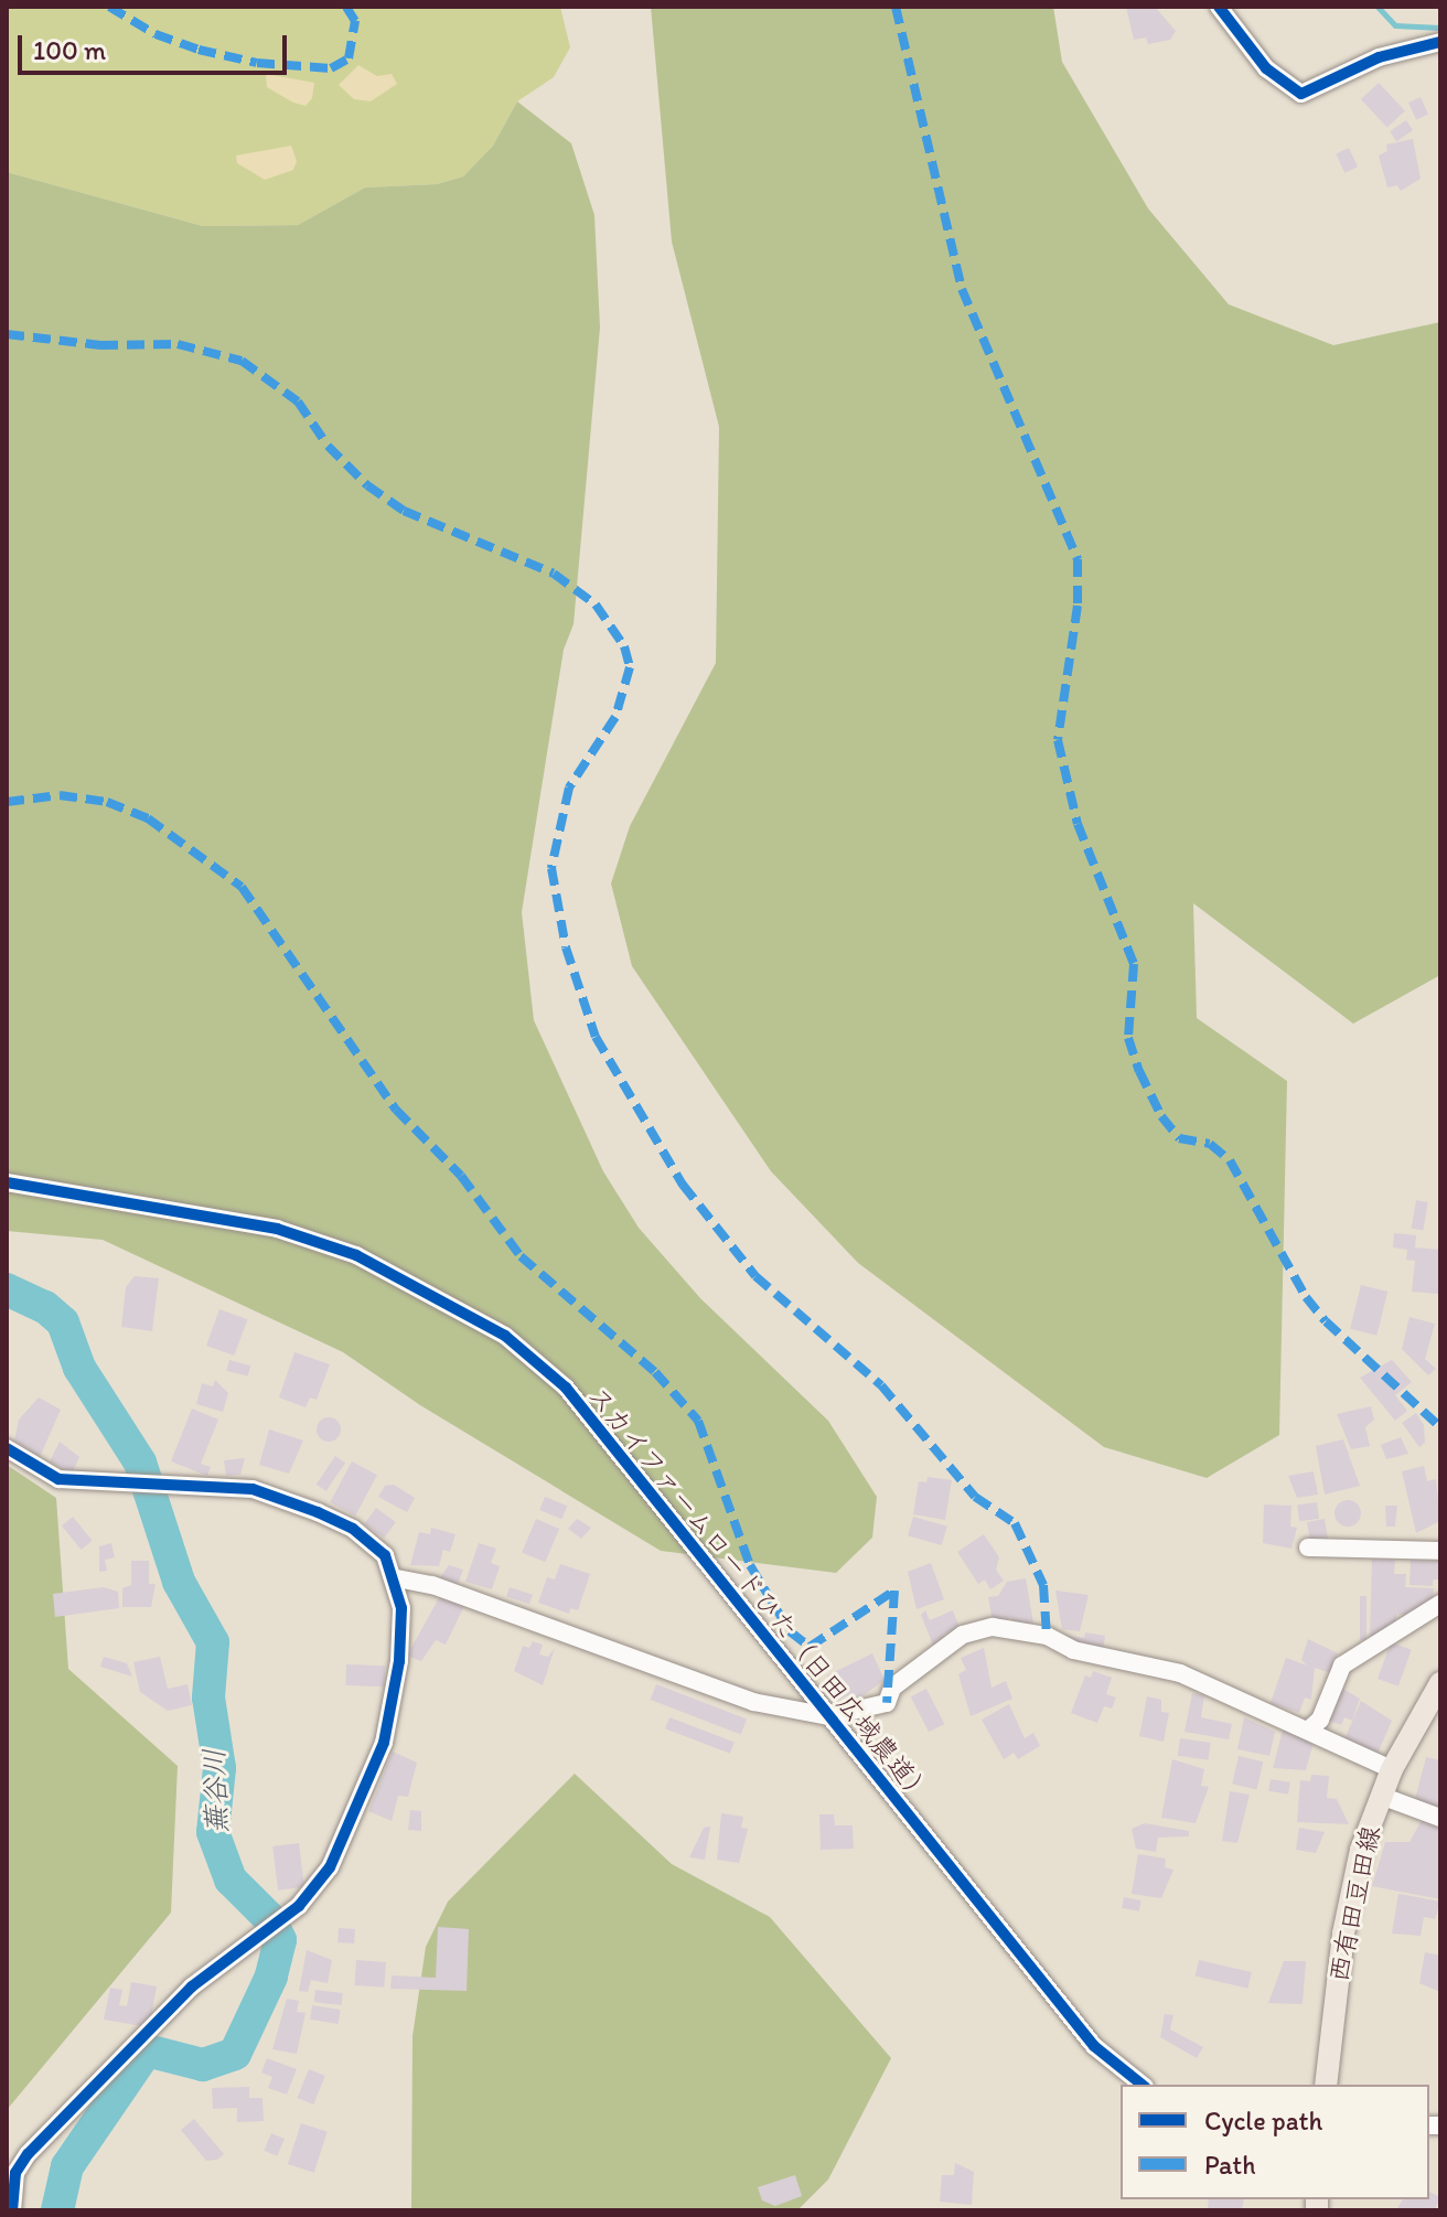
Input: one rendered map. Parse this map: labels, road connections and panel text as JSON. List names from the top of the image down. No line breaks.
{"streets":{"main road":["西有田豆田線"],"street":["スカイファームロードひた（日田広域農道）"]},"water":["蕪谷川"],"legend":["Cycle path","Path"],"scale_bar":"100 m"}
